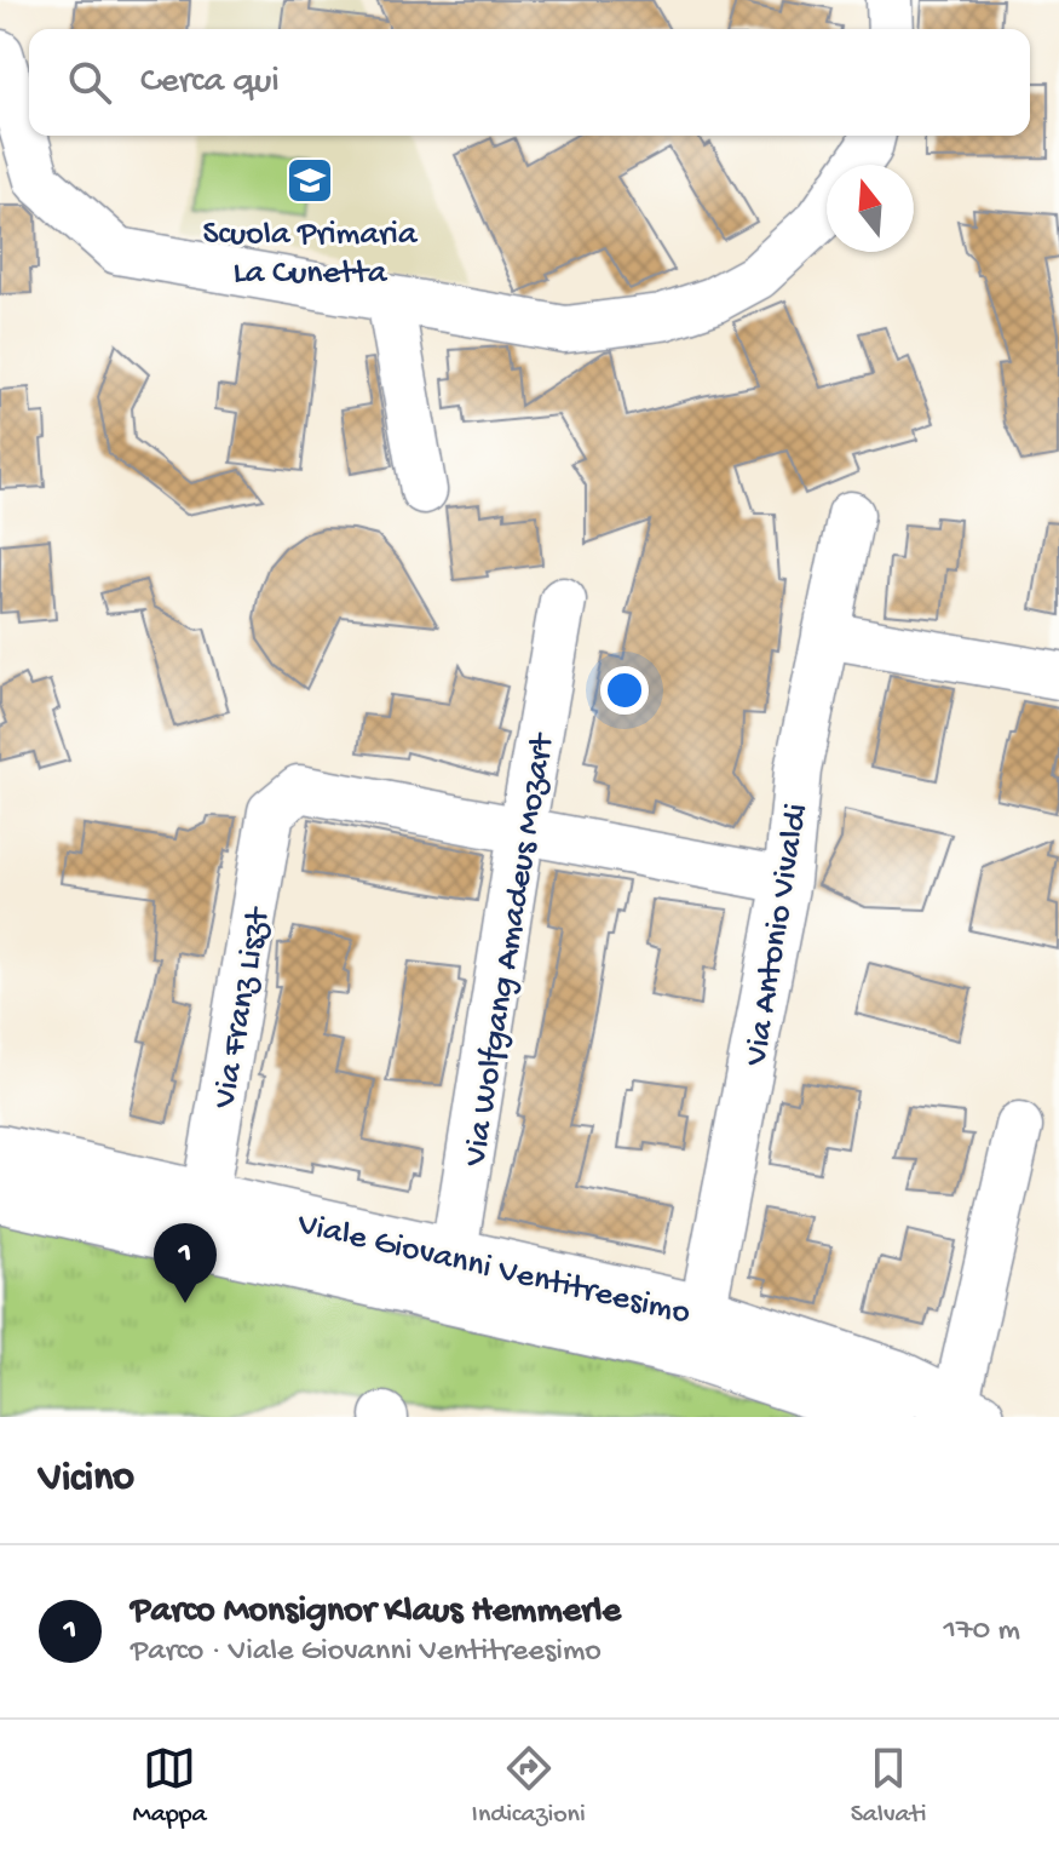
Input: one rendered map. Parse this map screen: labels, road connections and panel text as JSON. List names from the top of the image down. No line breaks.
{"streets":{"main road":["Viale Giovanni Ventitreesimo"],"street":["Via Antonio Vivaldi","Via Wolfgang Amadeus Mozart","Via Franz Liszt"]},"crossings":[["Via Antonio Vivaldi","Viale Giovanni Ventitreesimo"],["Via Wolfgang Amadeus Mozart","Via Franz Liszt"],["Via Wolfgang Amadeus Mozart","Viale Giovanni Ventitreesimo"],["Via Franz Liszt","Viale Giovanni Ventitreesimo"]],"places":{"school or university":["Scuola Primaria La Cunetta"]},"north":"top","page":{"search":"Cerca qui","pins":"1","heading":"Vicino","list":[{"mark":"1","name":"Parco Monsignor Klaus Hemmerle","note":"Parco · Viale Giovanni Ventitreesimo","value":"170 m"}],"nav":["Mappa","Indicazioni","Salvati"]}}
